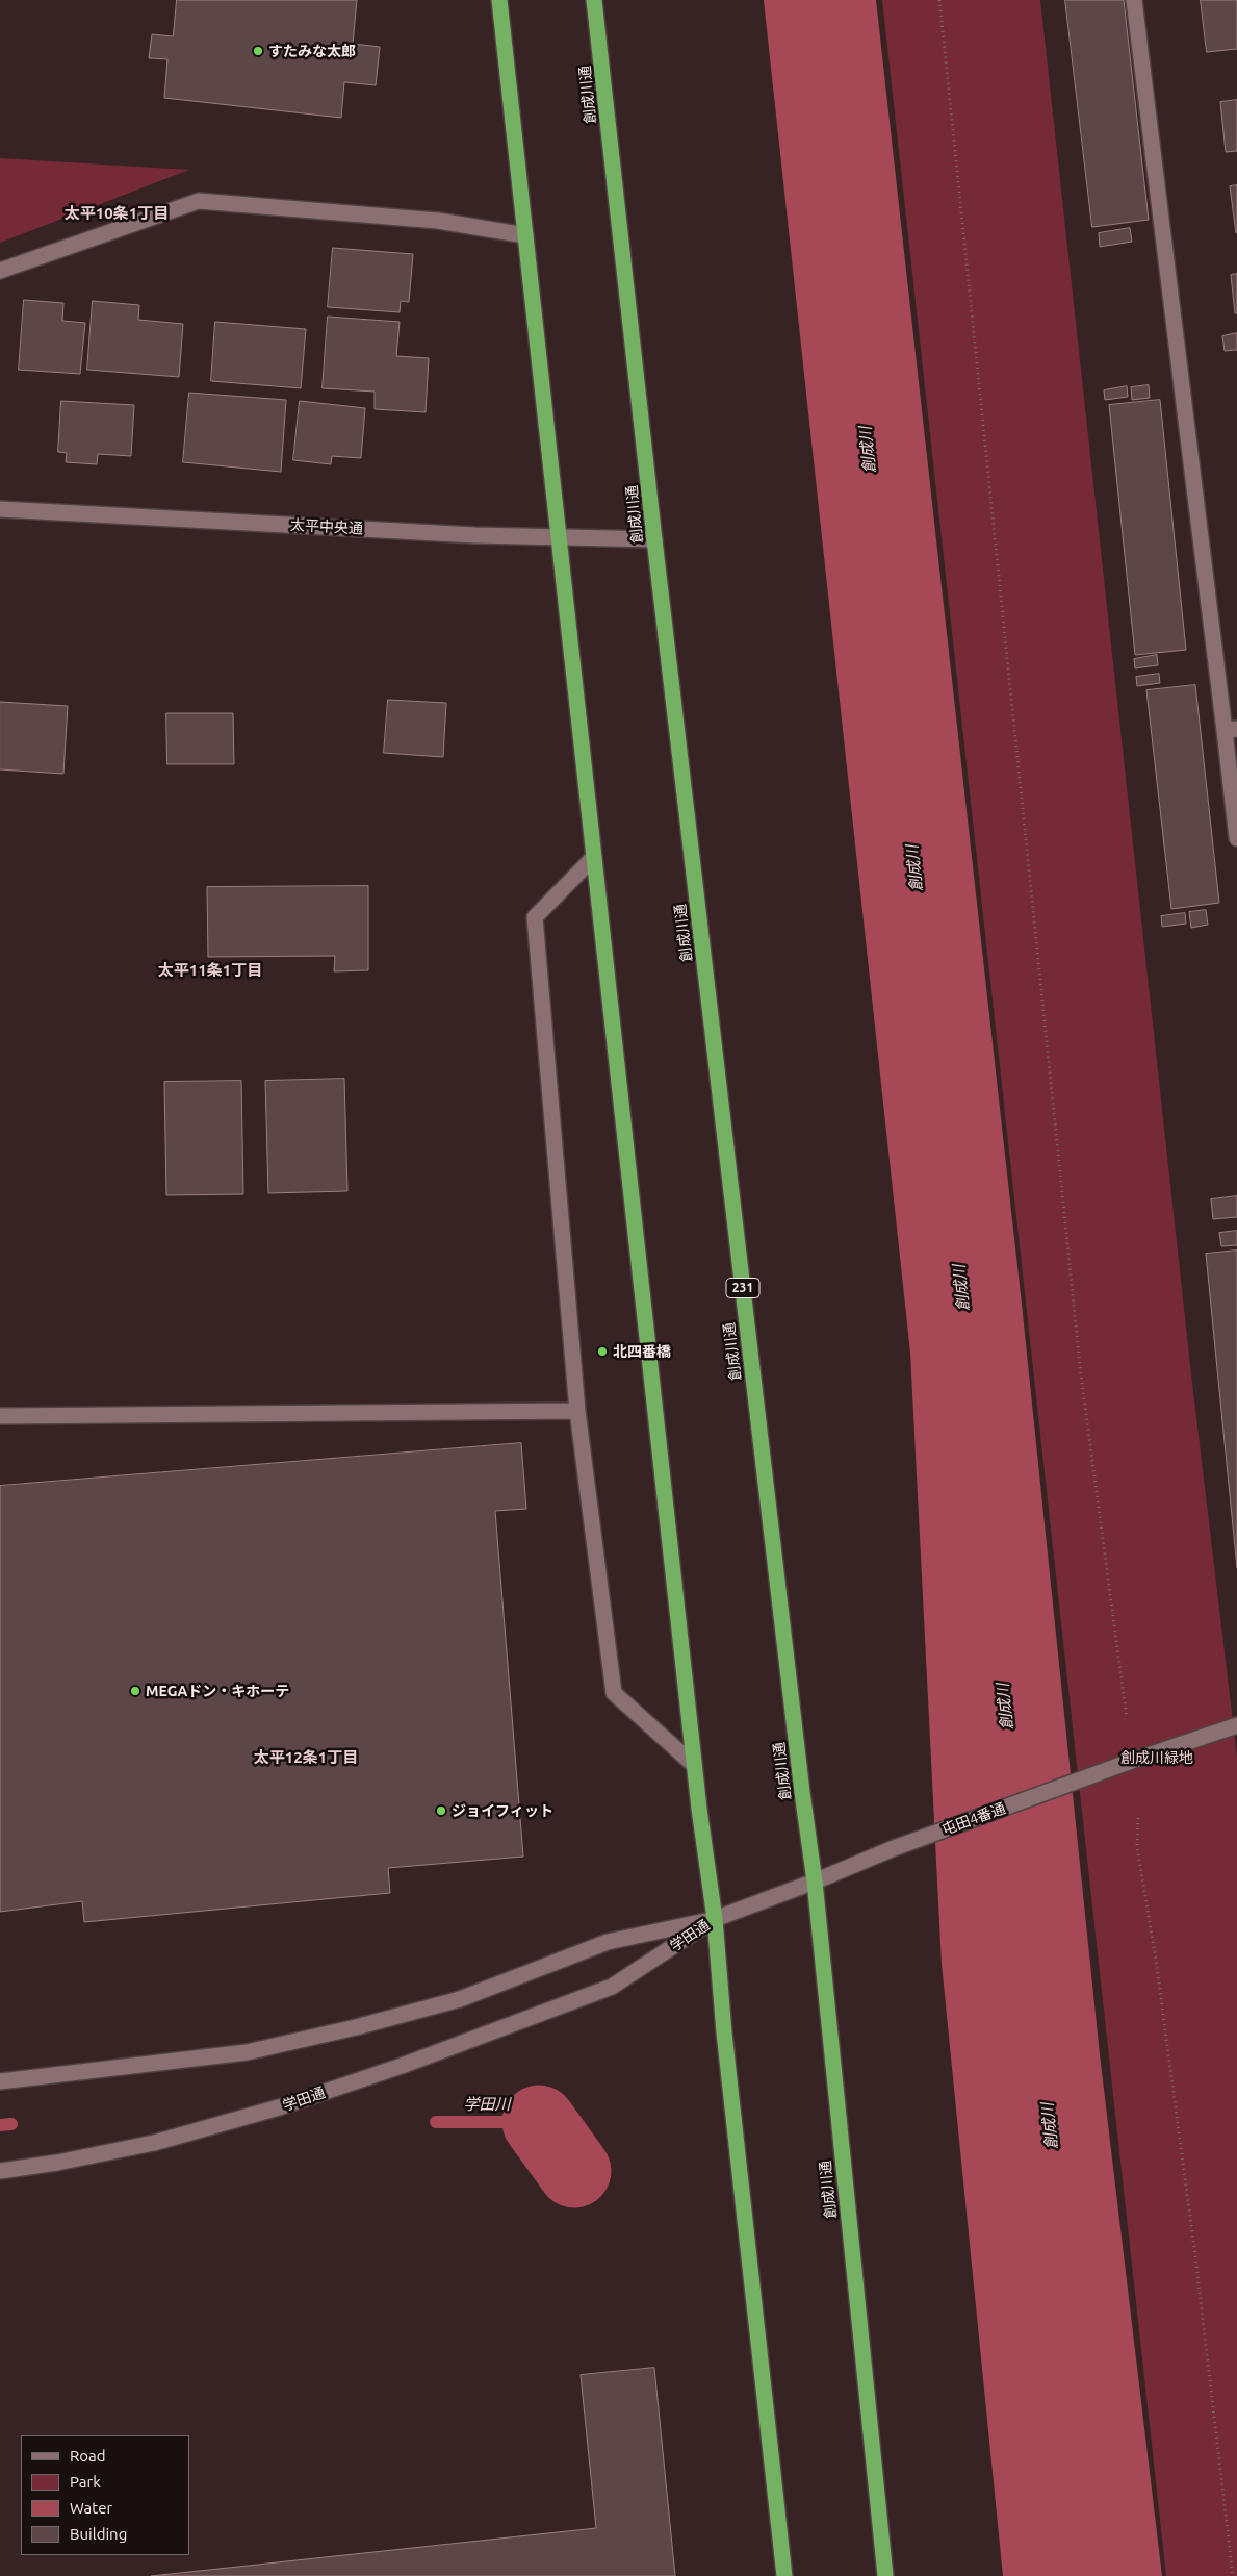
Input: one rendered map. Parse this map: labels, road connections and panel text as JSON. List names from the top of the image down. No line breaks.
{"streets":{"highway":["創成川通","231"],"street":["太平中央通","屯田4番通","学田通"]},"crossings":[["創成川通","太平中央通"],["創成川通","屯田4番通"],["屯田4番通","学田通"]],"districts":["太平10条1丁目","太平11条1丁目","太平12条1丁目"],"water":["創成川","学田川"],"parks":["創成川緑地"],"places":["すたみな太郎","北四番橋","MEGAドン・キホーテ","ジョイフィット"],"legend":["Road","Park","Water","Building"]}
